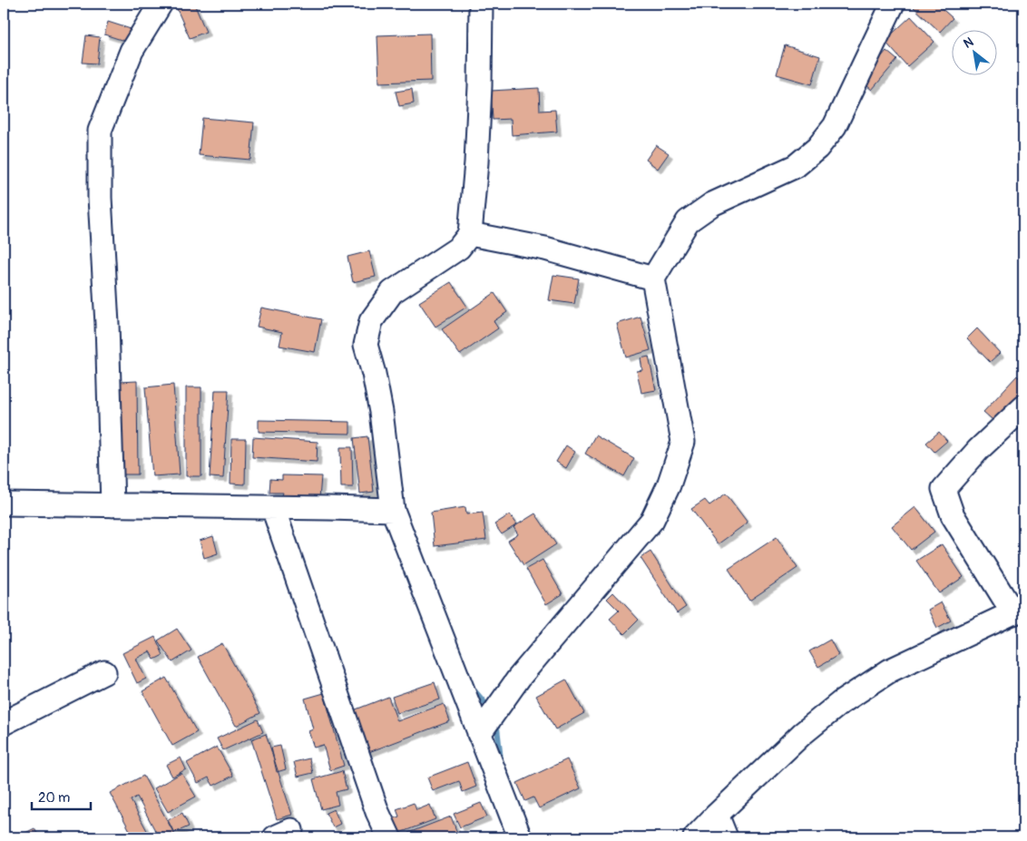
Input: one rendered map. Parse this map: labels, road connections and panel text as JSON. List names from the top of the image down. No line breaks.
{"scale_bar":"20 m","north":"top left"}
